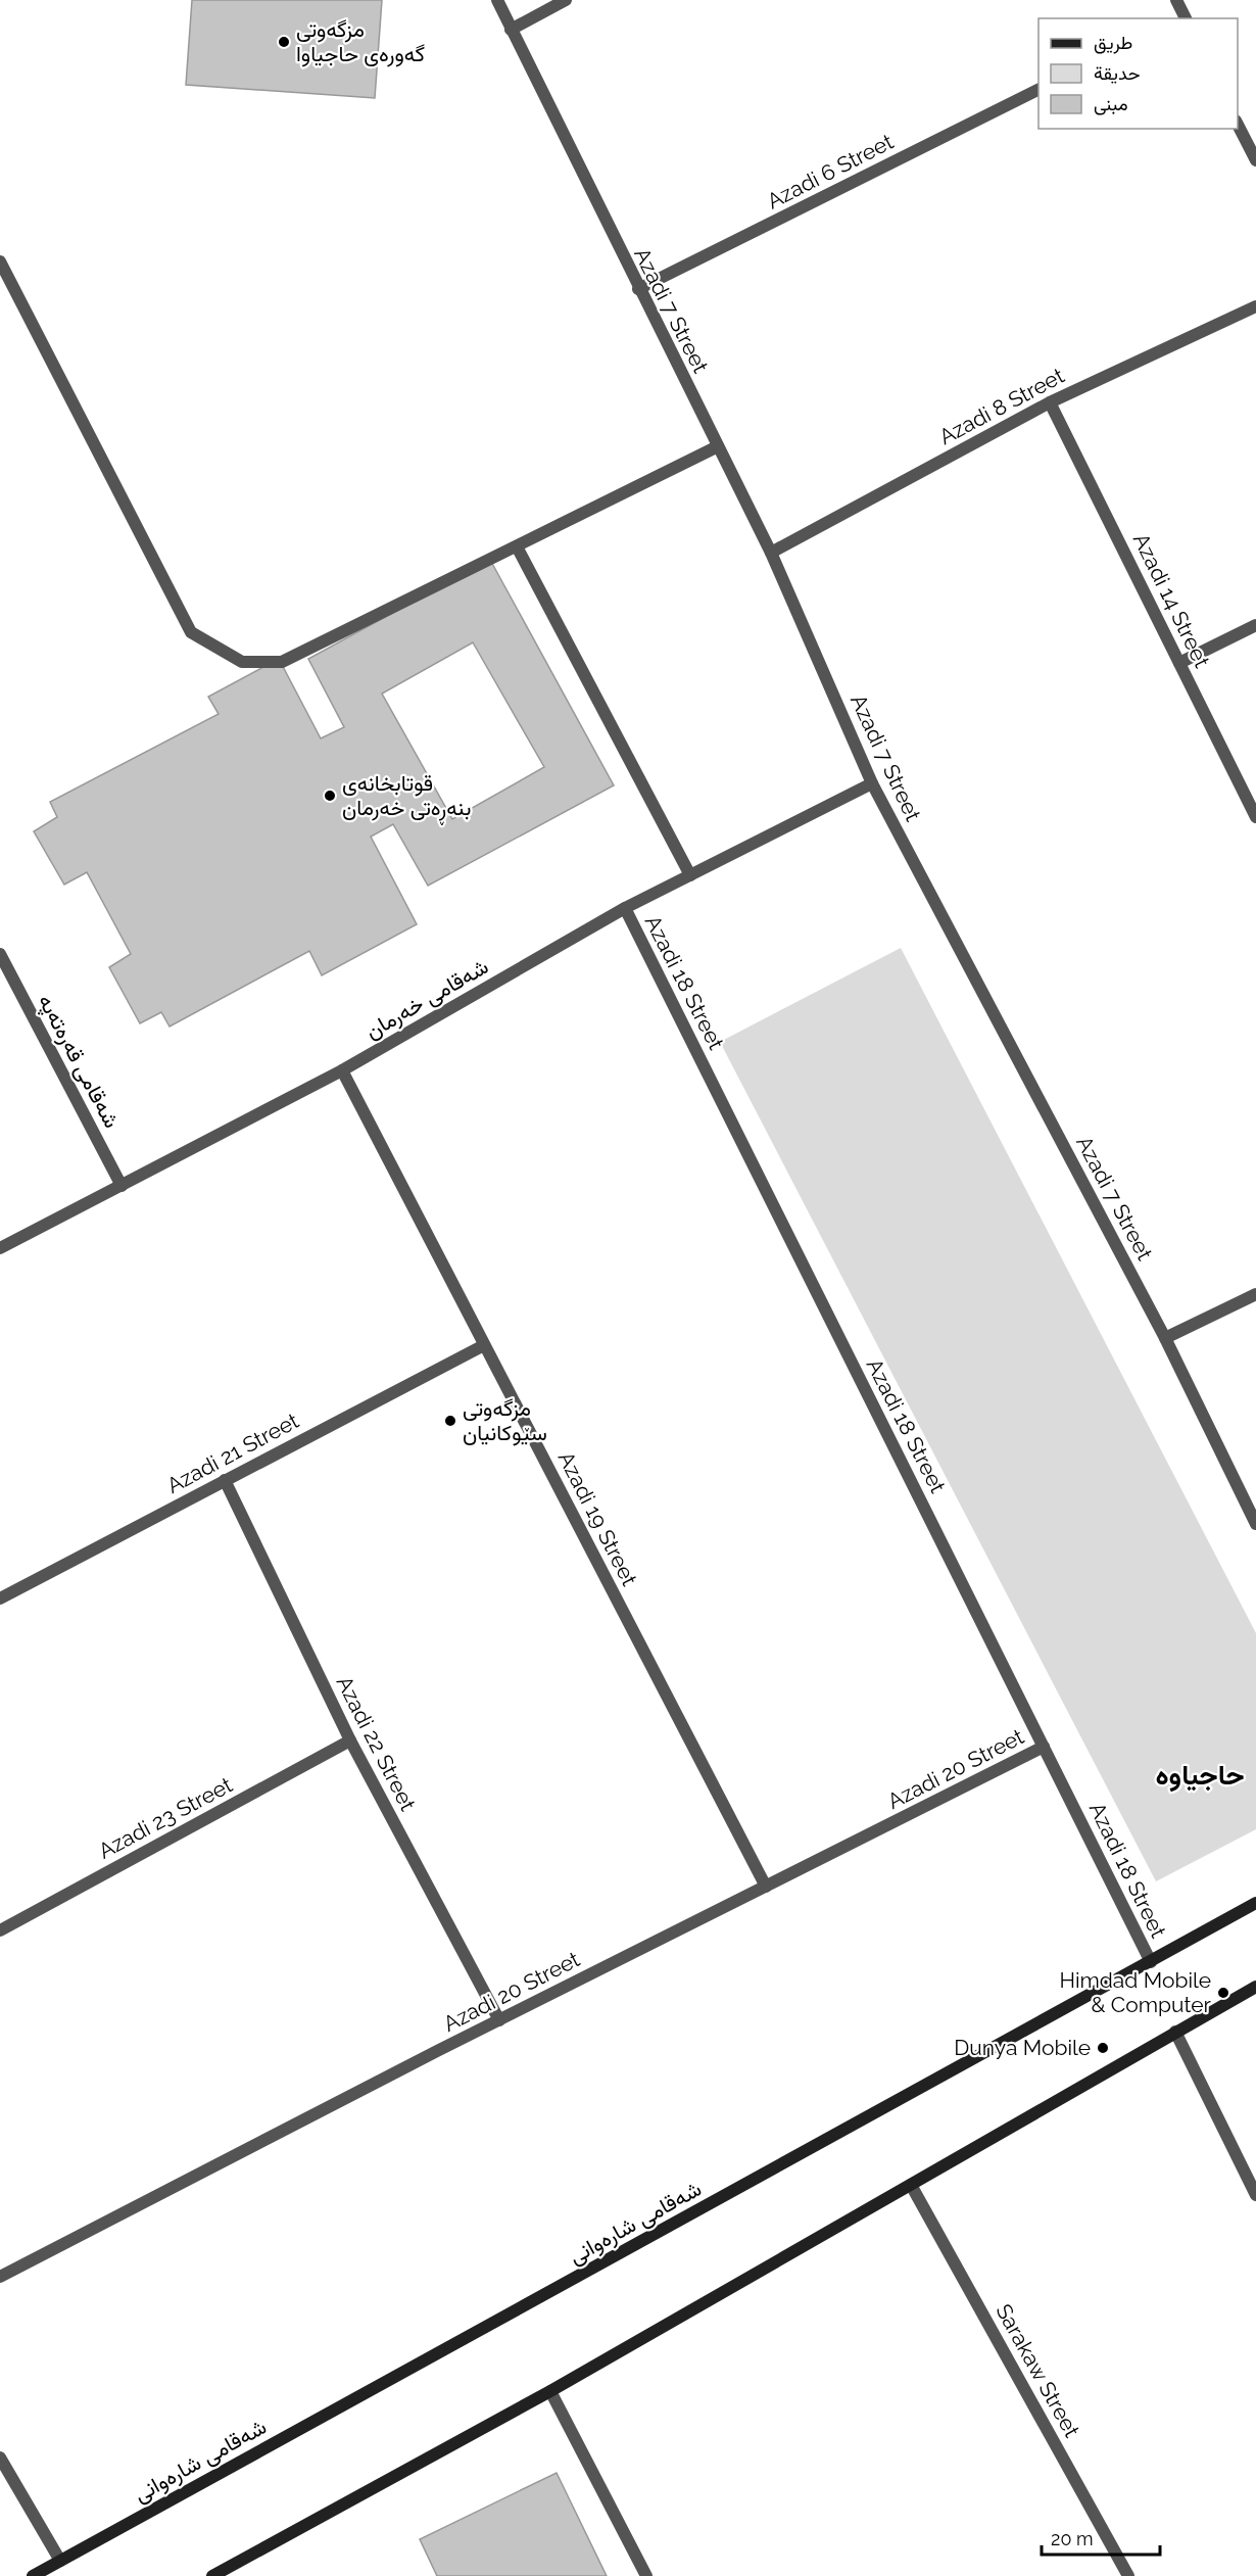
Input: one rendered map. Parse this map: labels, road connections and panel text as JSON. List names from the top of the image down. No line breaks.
{"streets":{"main road":["شەقامی شارەوانی"],"street":["Azadi 6 Street","Azadi 7 Street","Azadi 8 Street","Azadi 14 Street","Azadi 18 Street","شەقامی خەرمان","شەقامی قەرەتەپە","Azadi 21 Street","Azadi 19 Street","Azadi 22 Street","Azadi 20 Street","Azadi 23 Street","Sarakaw Street"]},"crossings":[["Azadi 6 Street","Azadi 7 Street"],["Azadi 7 Street","Azadi 8 Street"],["Azadi 7 Street","شەقامی خەرمان"],["Azadi 8 Street","Azadi 14 Street"],["Azadi 18 Street","شەقامی خەرمان"],["Azadi 18 Street","Azadi 20 Street"],["Azadi 18 Street","شەقامی شارەوانی"],["شەقامی خەرمان","شەقامی قەرەتەپە"],["شەقامی خەرمان","Azadi 19 Street"],["Azadi 21 Street","Azadi 19 Street"],["Azadi 21 Street","Azadi 22 Street"],["Azadi 19 Street","Azadi 20 Street"],["Azadi 22 Street","Azadi 20 Street"],["Azadi 22 Street","Azadi 23 Street"]],"districts":["حاجیاوە"],"places":["مزگەوتی گەورەی حاجیاوا","قوتابخانەی بنەڕەتی خەرمان","مزگەوتی سێوکانیان","Himdad Mobile & Computer","Dunya Mobile"],"legend":["طريق","حديقة","مبنى"],"scale_bar":"20 m"}
